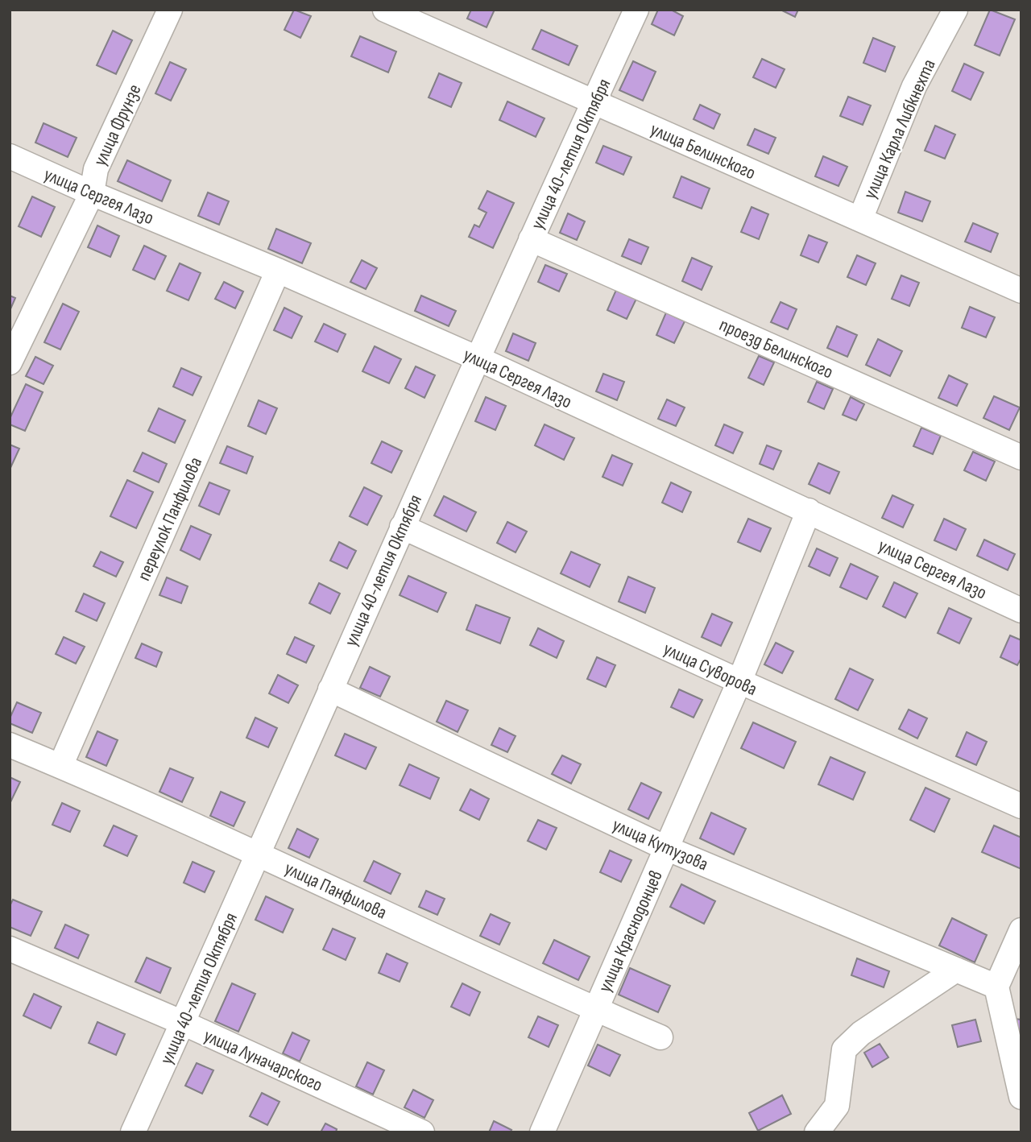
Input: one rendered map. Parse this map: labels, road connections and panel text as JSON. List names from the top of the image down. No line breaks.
{"streets":{"street":["улица Фрунзе","улица Карла Либкнехта","улица Белинского","улица 40-летия Октября","улица Сергея Лазо","проезд Белинского","переулок Панфилова","улица Суворова","улица Кутузова","улица Панфилова","улица Краснодонцев","улица Луначарского"]},"crossings":[["улица Фрунзе","улица Сергея Лазо"],["улица Карла Либкнехта","улица Белинского"],["улица Белинского","улица 40-летия Октября"],["улица 40-летия Октября","улица Сергея Лазо"],["улица 40-летия Октября","проезд Белинского"],["улица 40-летия Октября","улица Суворова"],["улица 40-летия Октября","улица Кутузова"],["улица 40-летия Октября","улица Панфилова"],["улица 40-летия Октября","улица Луначарского"],["улица Сергея Лазо","переулок Панфилова"],["улица Сергея Лазо","улица Краснодонцев"],["переулок Панфилова","улица Панфилова"],["улица Суворова","улица Краснодонцев"],["улица Кутузова","улица Краснодонцев"],["улица Панфилова","улица Краснодонцев"]]}
